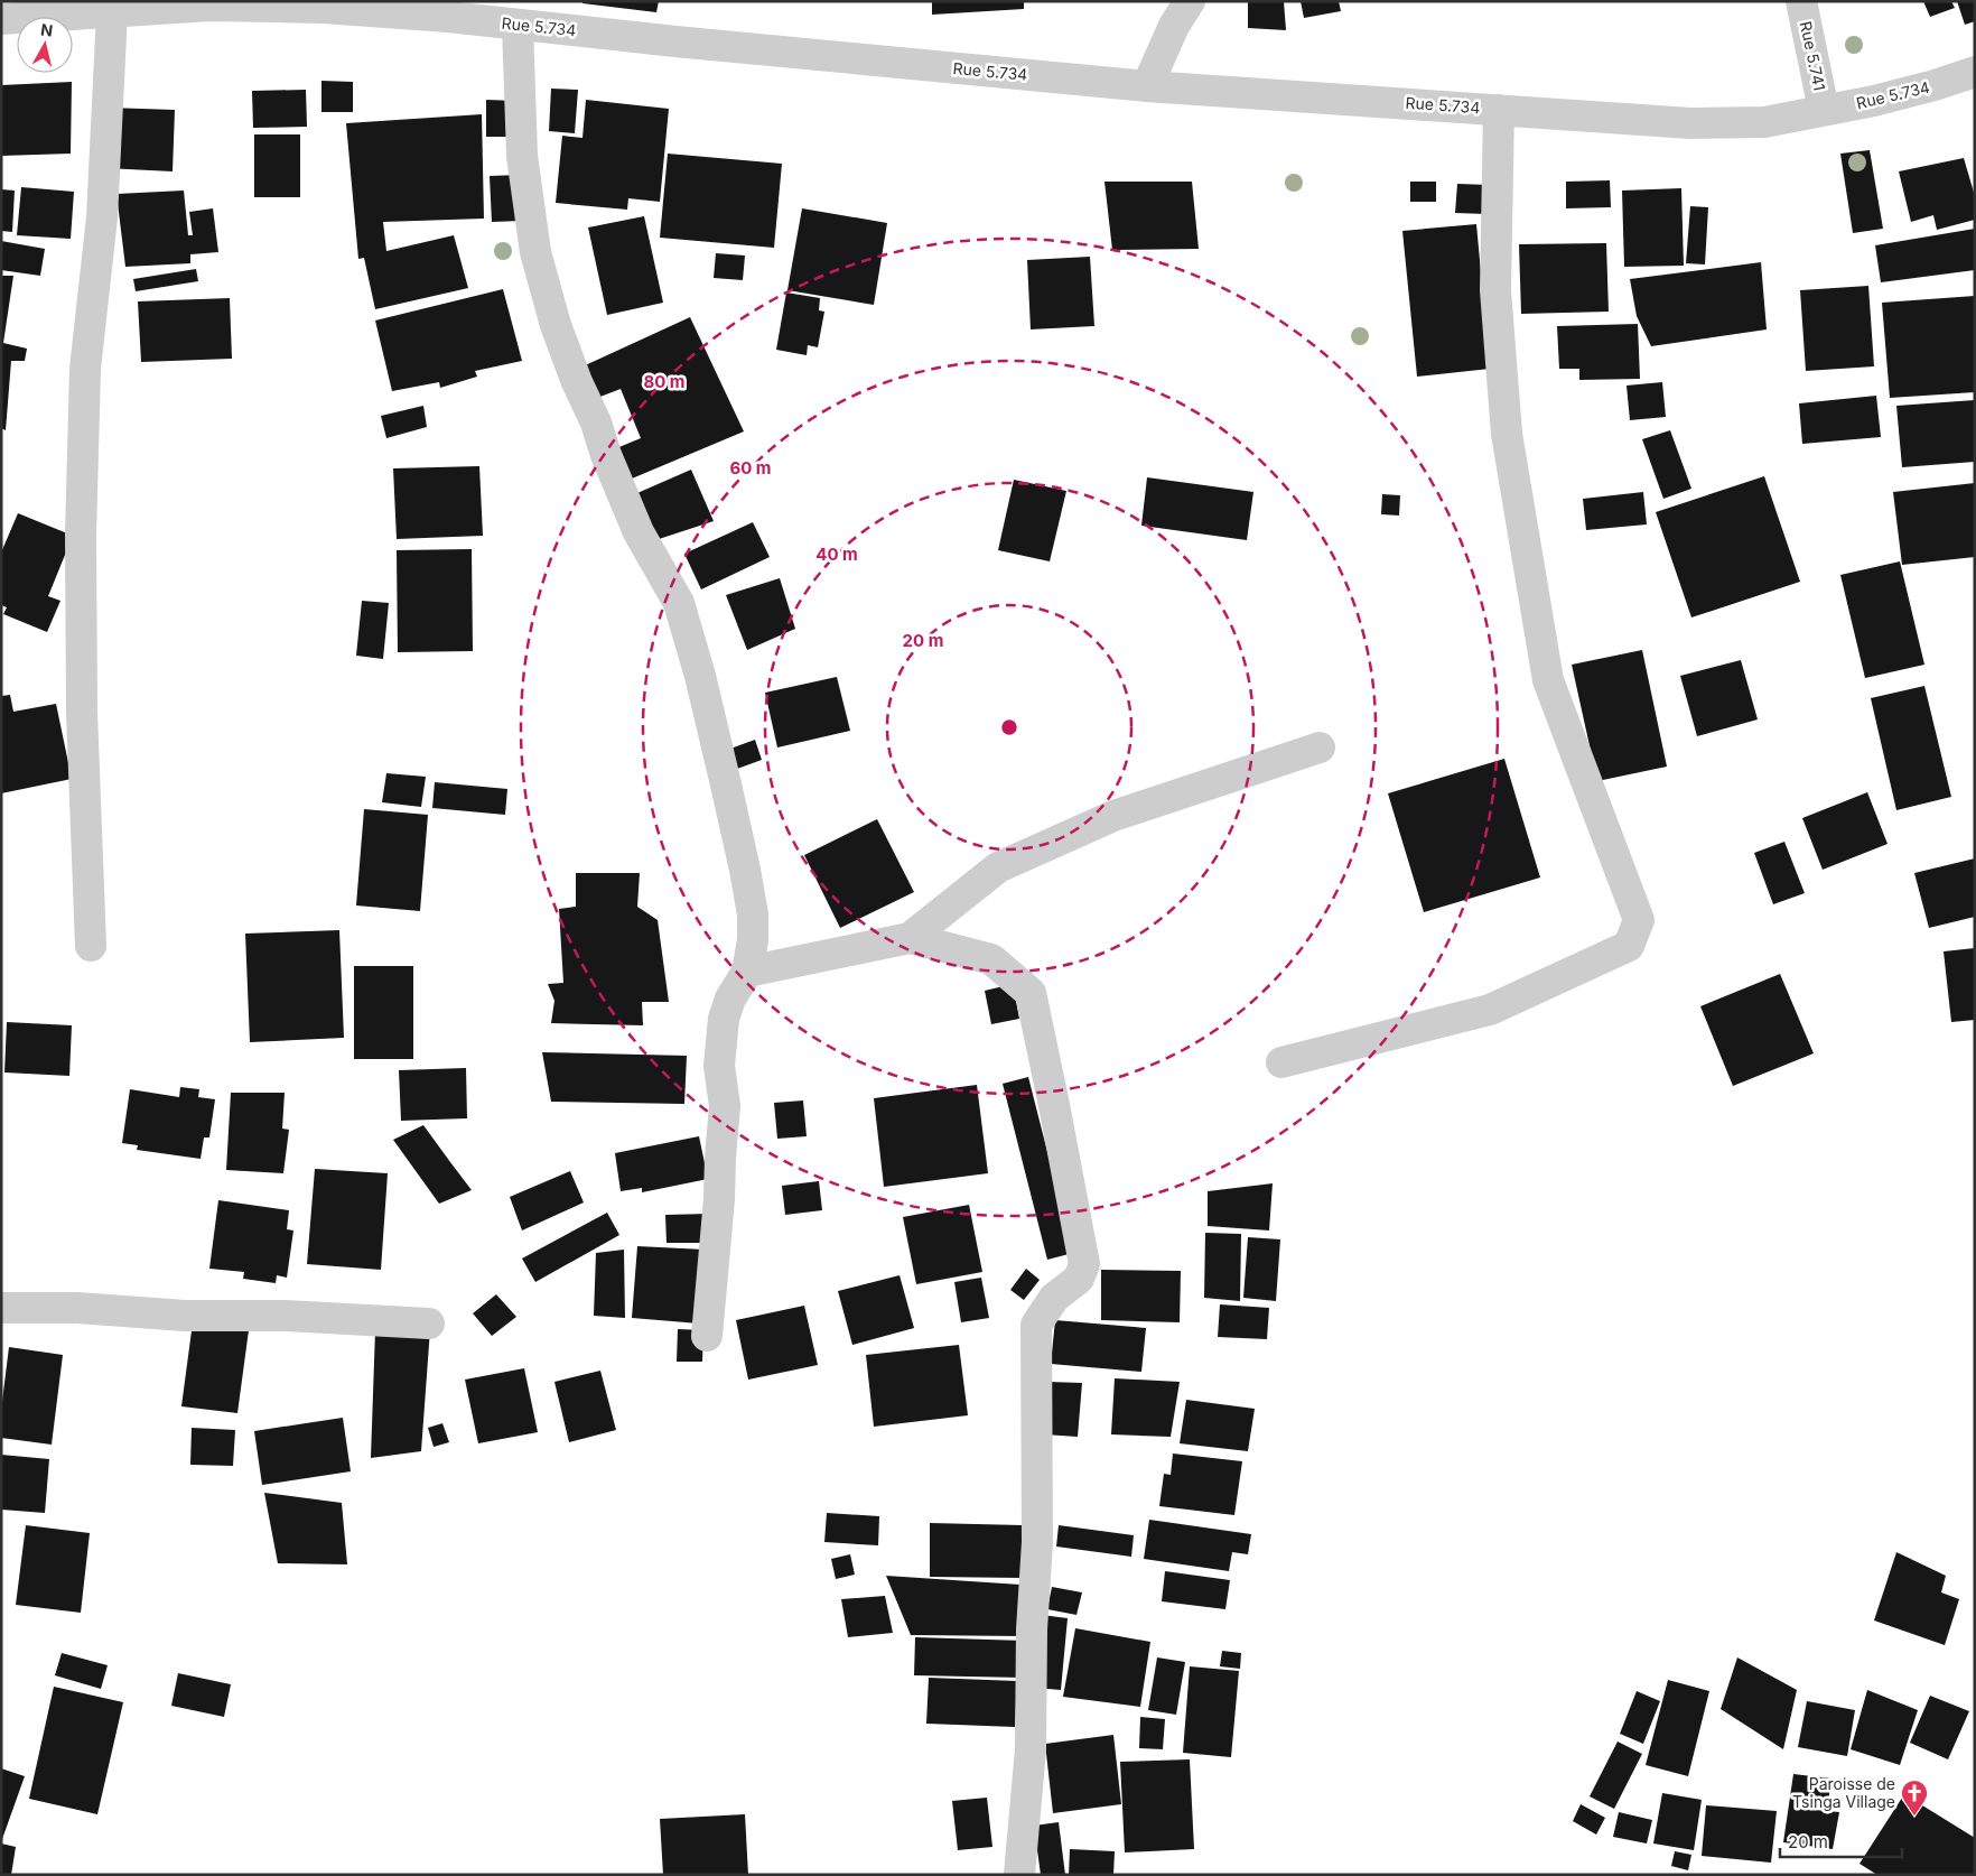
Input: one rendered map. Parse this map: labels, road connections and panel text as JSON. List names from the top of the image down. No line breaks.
{"streets":{"street":["Rue 5.734","Rue 5.741"]},"crossings":[["Rue 5.734","Rue 5.741"]],"places":{"church":["Paroisse de Tsinga Village"]},"scale_bar":"20 m","north":"top","rings":["80 m","60 m","40 m","20 m"]}
